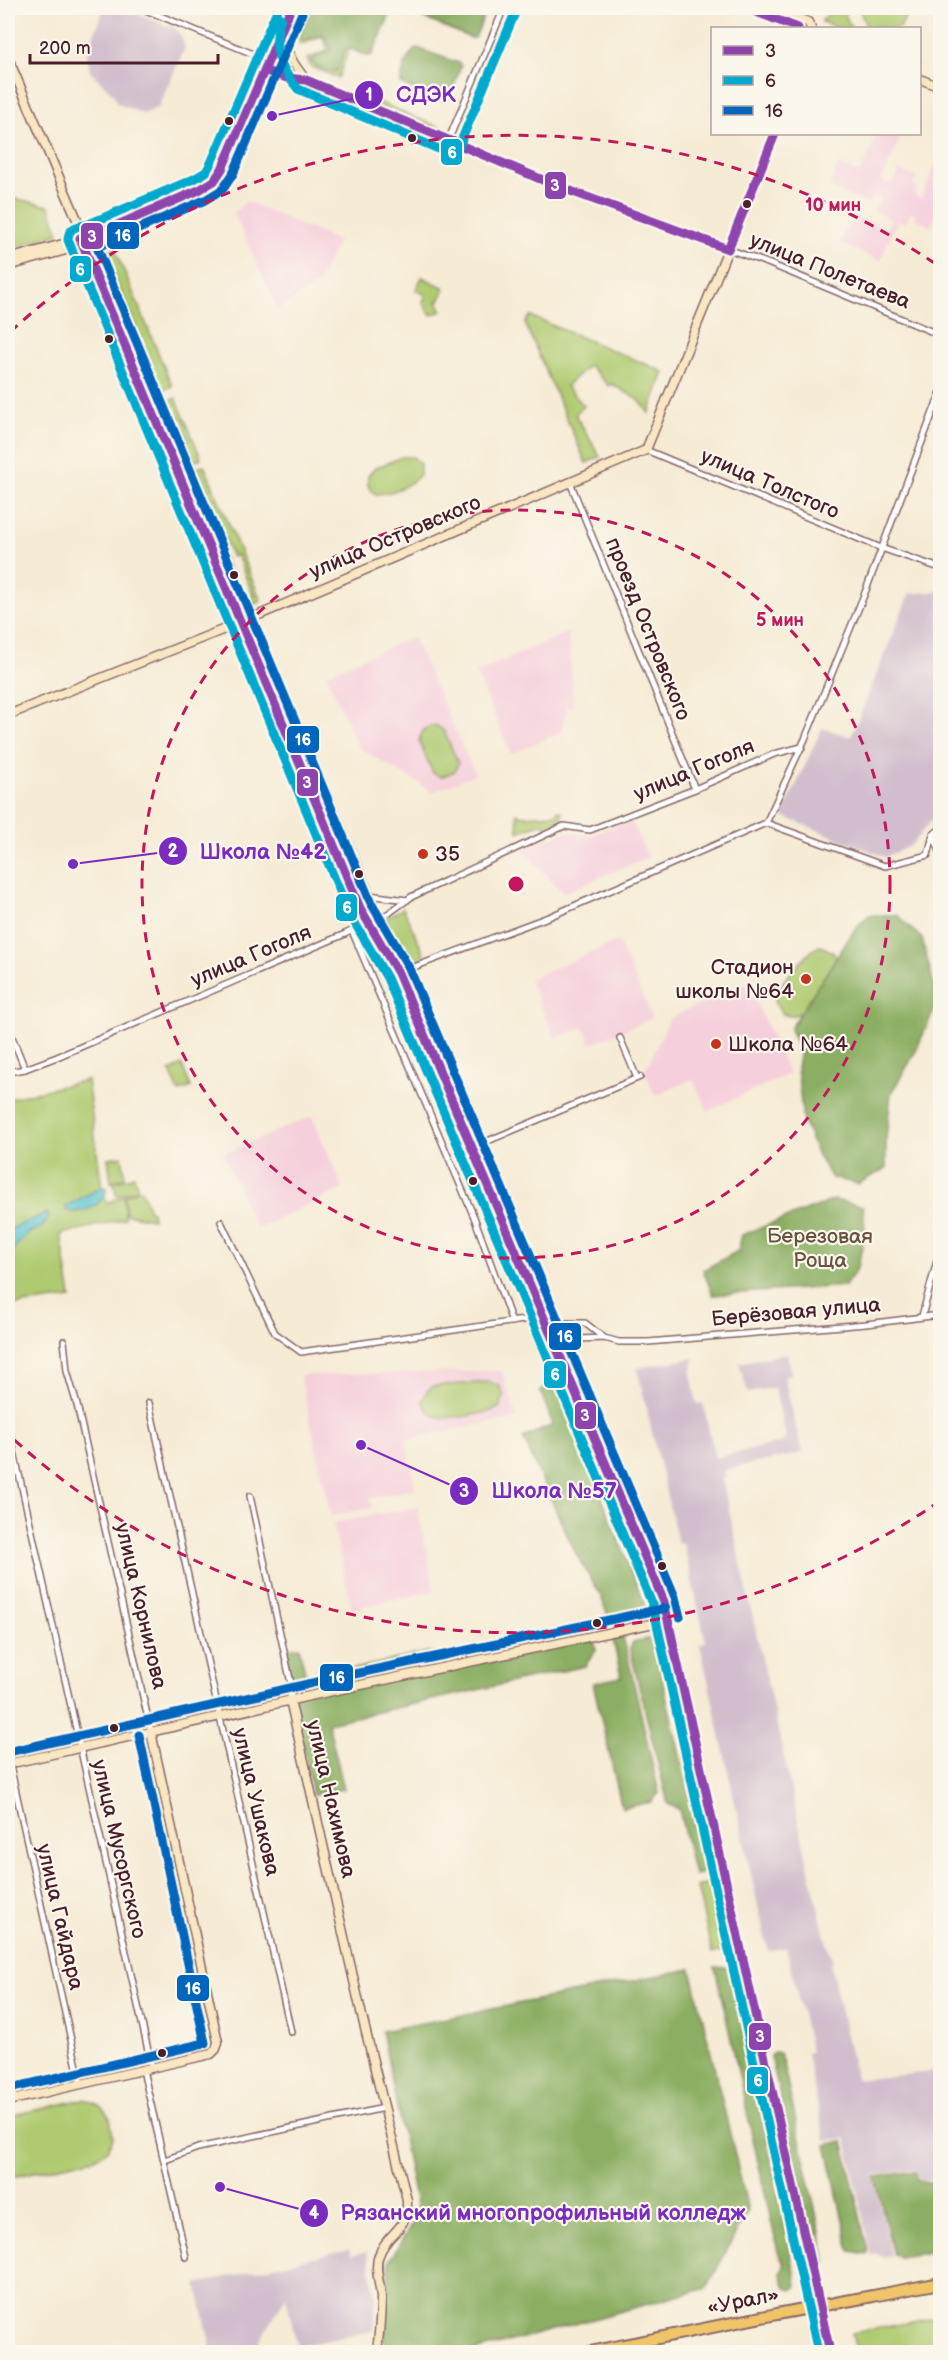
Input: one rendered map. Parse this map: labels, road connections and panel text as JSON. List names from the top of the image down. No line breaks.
{"streets":{"highway":["«Урал»"],"street":["улица Полетаева","улица Толстого","улица Островского","проезд Островского","улица Гоголя","Берёзовая улица","улица Корнилова","улица Нахимова","улица Ушакова","улица Мусоргского","улица Гайдара"]},"crossings":[["улица Толстого","улица Островского"],["улица Островского","проезд Островского"],["проезд Островского","улица Гоголя"],["улица Корнилова","улица Мусоргского"]],"parks":["Березовая Роща"],"places":["СДЭК","35","Школа №42","Стадион школы №64","Школа №64","Школа №57","Рязанский многопрофильный колледж"],"lines":["transit line 3","transit line 6","transit line 16"],"legend":["3","6","16"],"scale_bar":"200 m","rings":["10 мин","5 мин"]}
